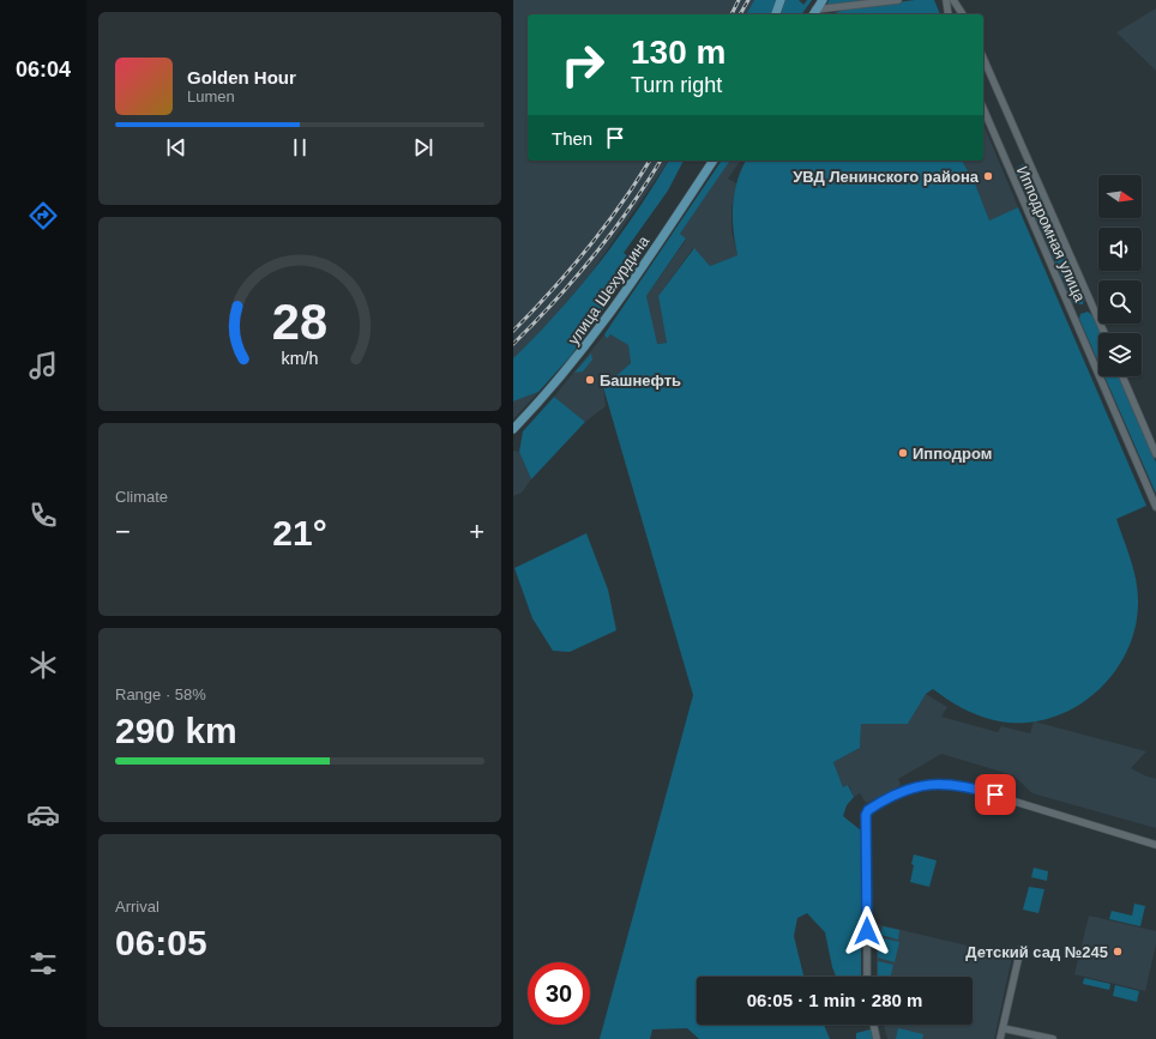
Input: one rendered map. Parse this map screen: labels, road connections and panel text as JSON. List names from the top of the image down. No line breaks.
{"streets":{"main road":["улица Шехурдина"],"street":["Ипподромная улица"]},"places":["УВД Ленинского района","Башнефть","Ипподром","Детский сад №245"],"north":"right","page":{"tabs":"06:04","turn":["130 m","Turn right"],"song":["Golden Hour","Lumen"],"then":"Then","tile":["Climate",["Range · 58%","290 km"],["Arrival","06:05"]],"heat":["−","21°","+"],"limit":"30","trip":"06:05 · 1 min · 280 m","gauge":["28","km/h"]}}
